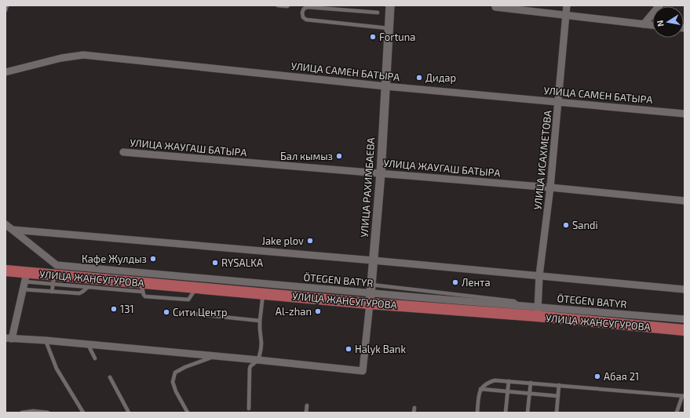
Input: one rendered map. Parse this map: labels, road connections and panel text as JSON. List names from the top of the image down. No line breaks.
{"streets":{"main road":["УЛИЦА ЖАНСУГУРОВА"],"street":["УЛИЦА САМЕН БАТЫРА","УЛИЦА ЖАУГАШ БАТЫРА","УЛИЦА ИСАХМЕТОВА","УЛИЦА РАХИМБАЕВА","ÖTEGEN BATYR"]},"crossings":[["УЛИЦА САМЕН БАТЫРА","УЛИЦА ИСАХМЕТОВА"],["УЛИЦА САМЕН БАТЫРА","УЛИЦА РАХИМБАЕВА"],["УЛИЦА ЖАУГАШ БАТЫРА","УЛИЦА ИСАХМЕТОВА"],["УЛИЦА ЖАУГАШ БАТЫРА","УЛИЦА РАХИМБАЕВА"],["УЛИЦА ИСАХМЕТОВА","УЛИЦА ЖАНСУГУРОВА"],["УЛИЦА РАХИМБАЕВА","УЛИЦА ЖАНСУГУРОВА"]],"places":["Fortuna","Дидар","Бал кымыз","Sandi","Jake plov","Кафе Жулдыз","RYSALKA","Лента","131","Al-zhan","Сити Центр","Halyk Bank","Абая 21"],"north":"left"}
